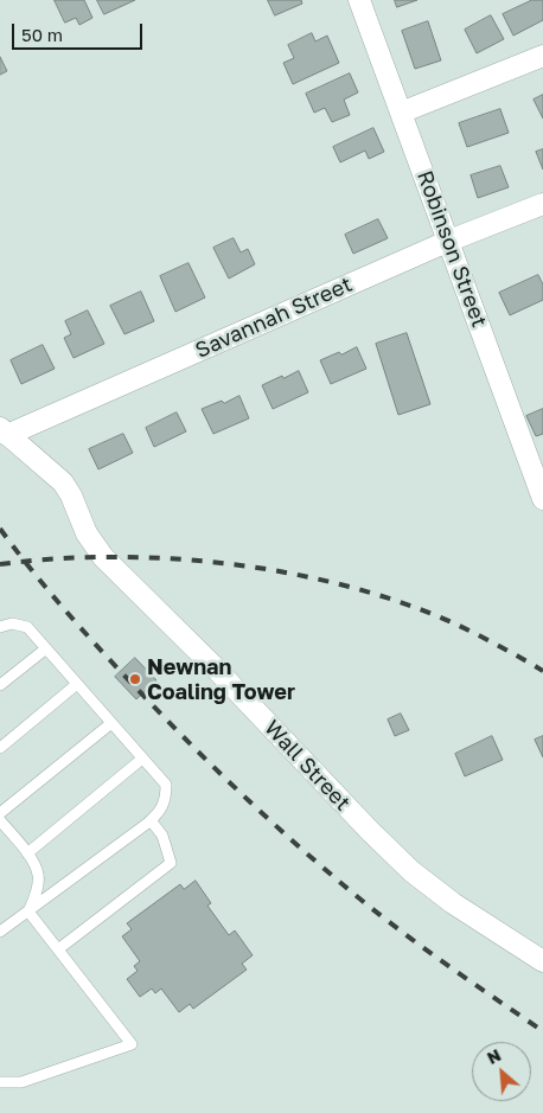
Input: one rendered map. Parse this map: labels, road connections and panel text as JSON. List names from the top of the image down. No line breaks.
{"streets":{"street":["Robinson Street","Savannah Street","Wall Street"]},"crossings":[["Robinson Street","Savannah Street"],["Savannah Street","Wall Street"]],"places":["Newnan Coaling Tower"],"scale_bar":"50 m","north":"top left"}
